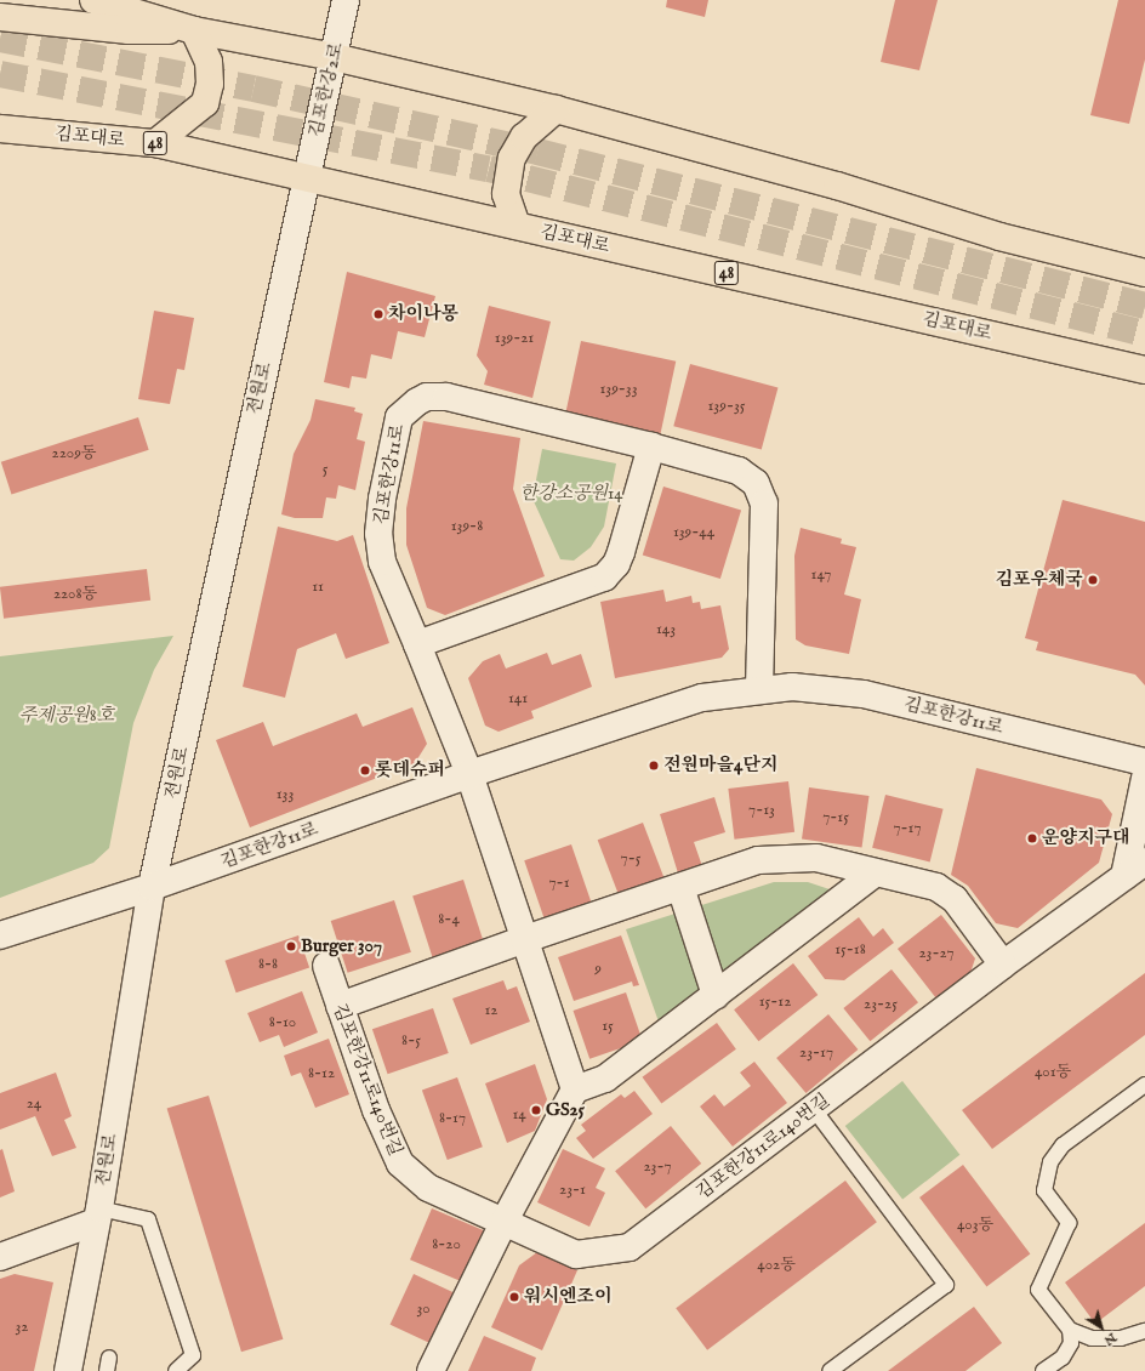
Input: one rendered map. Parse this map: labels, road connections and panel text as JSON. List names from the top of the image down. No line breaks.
{"streets":{"main road":["김포대로","48"],"street":["김포한강2로","전원로","김포한강11로","김포한강11로140번길"]},"crossings":[["김포한강2로","김포대로"],["김포한강2로","전원로"],["김포대로","전원로"],["전원로","김포한강11로"]],"parks":["한강소공원14","주제공원8호"],"places":["차이나몽","김포우체국","전원마을4단지","롯데슈퍼","운양지구대","Burger 307","GS25","워시엔조이"],"house_numbers":["139-21","139-33","139-35","2209동","5","139-8","139-44","147","11","2208동","143","141","133","7-13","7-15","7-17","7-5","7-1","8-4","15-18","23-27","8-8","9","15-12","23-25","12","8-10","15","8-5","23-17","401동","8-12","24","14","8-17","23-7","23-1","403동","8-20","402동","30","32"],"north":"bottom right"}
